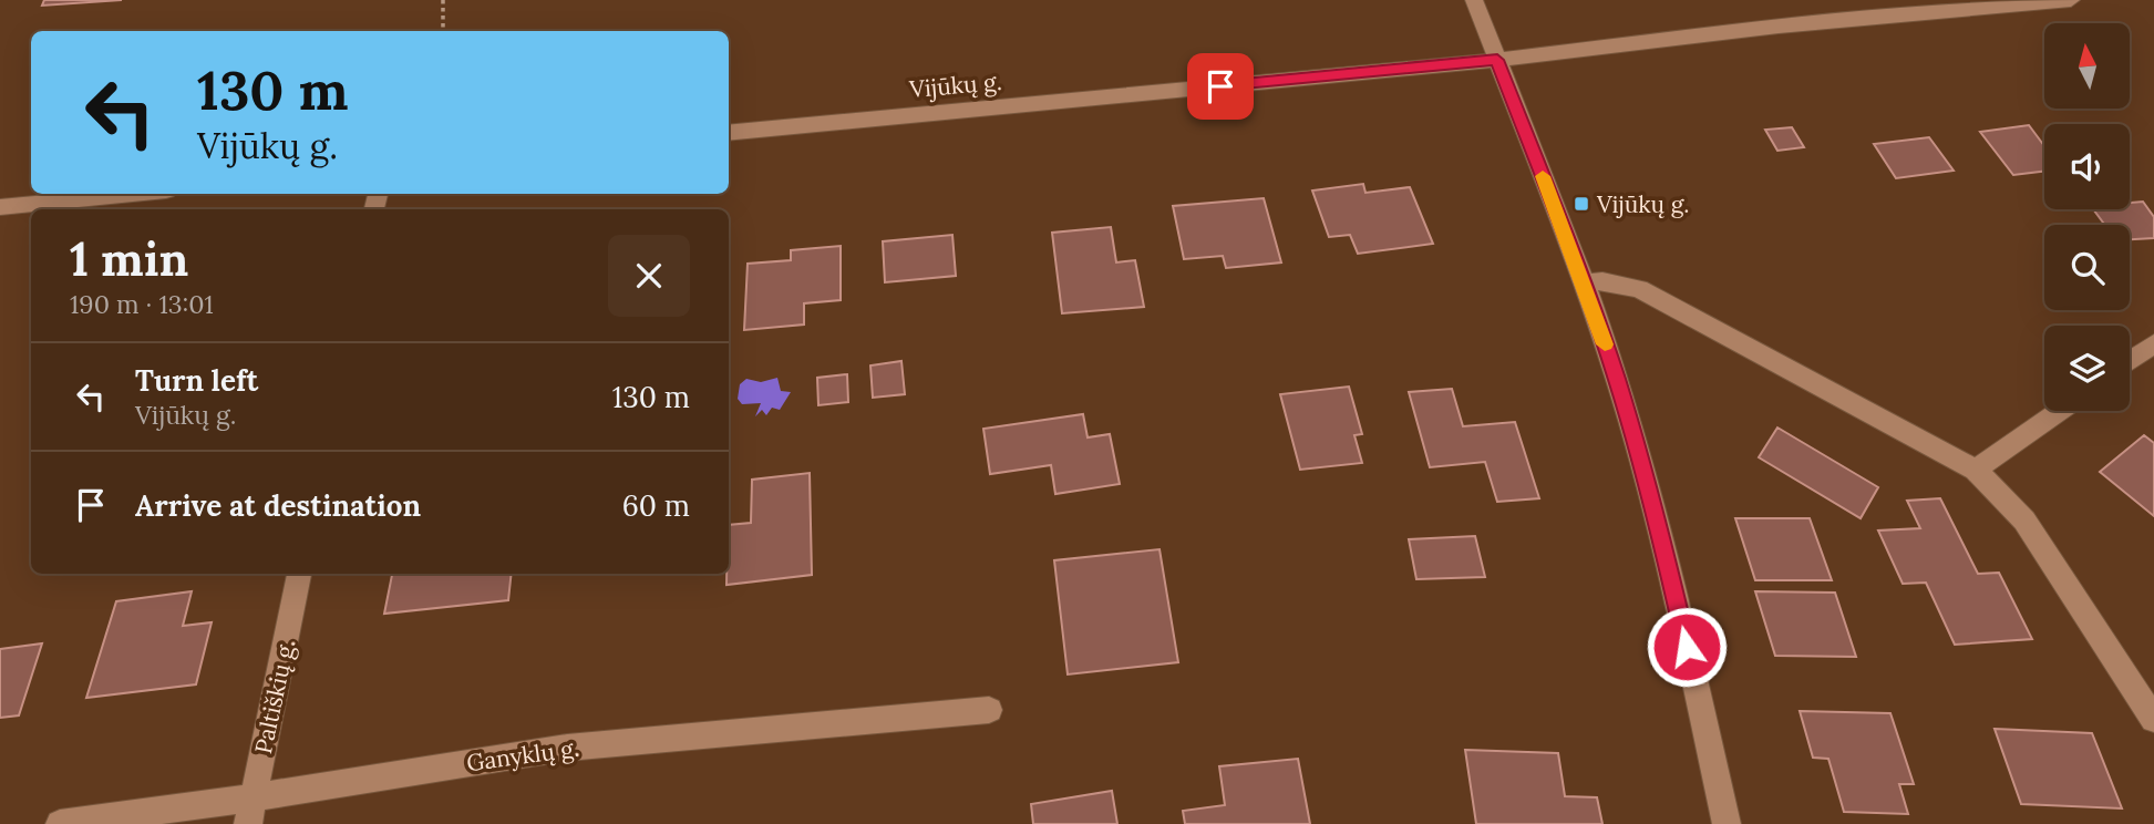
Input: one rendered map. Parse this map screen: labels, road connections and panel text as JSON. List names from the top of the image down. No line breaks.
{"streets":{"street":["Vijūkų g.","Paltiškių g.","Ganyklų g."]},"crossings":[["Paltiškių g.","Ganyklų g."]],"places":{"transit":["Vijūkų g."]},"north":"top","page":{"turn":["130 m","Vijūkų g."],"heading":["1 min","190 m · 13:01"],"list":[{"name":"Turn left","note":"Vijūkų g.","value":"130 m"},{"name":"Arrive at destination","value":"60 m"}]}}
